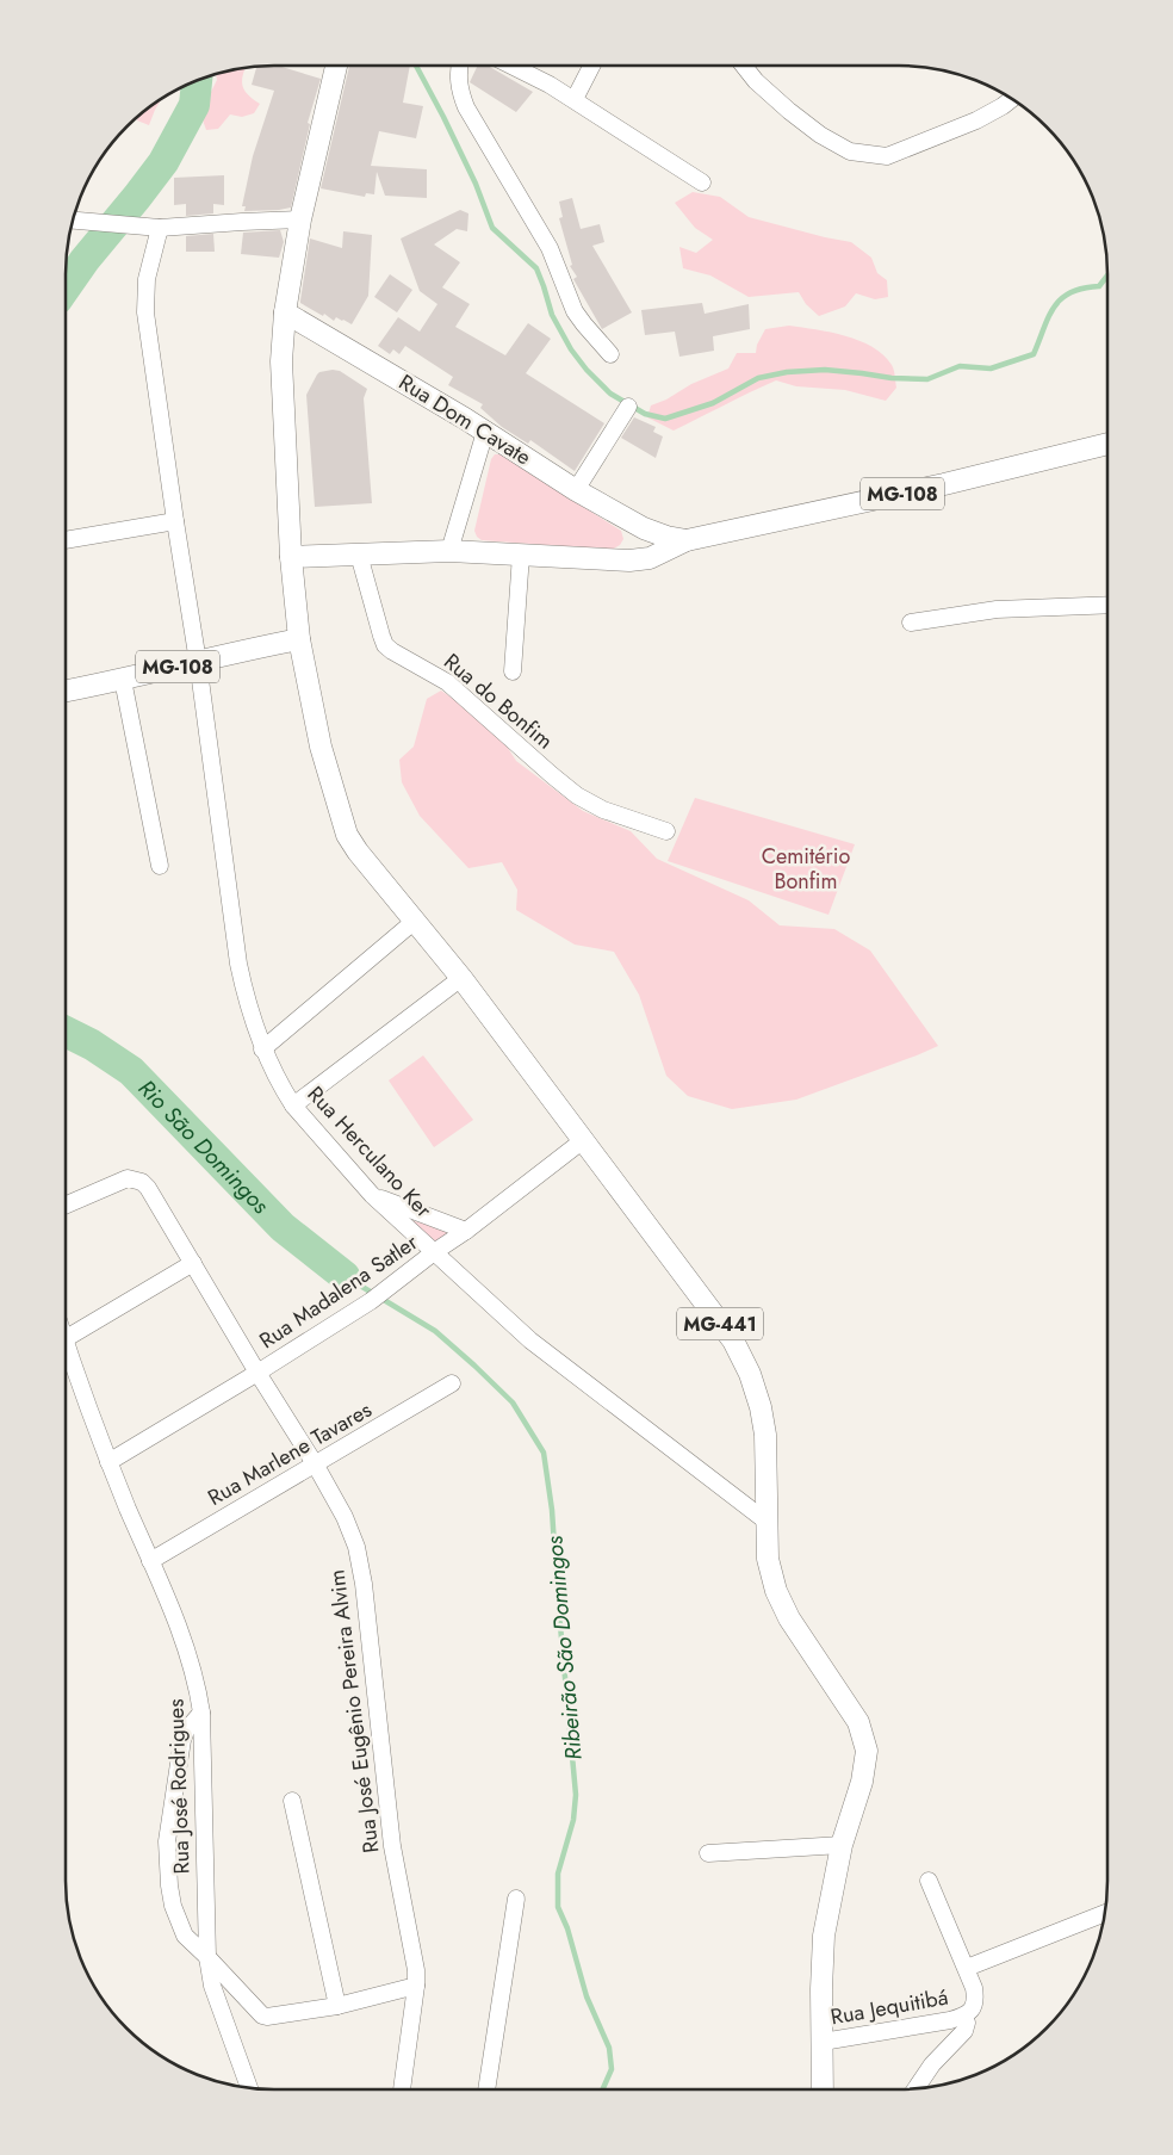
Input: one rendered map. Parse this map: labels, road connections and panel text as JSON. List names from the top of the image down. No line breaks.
{"streets":{"main road":["Rua Dom Cavate","MG-108","MG-441"],"street":["Rua do Bonfim","Rua Herculano Ker","Rua Madalena Satler","Rua Marlene Tavares","Rua José Eugênio Pereira Alvim","Rua José Rodrigues","Rua Jequitibá"]},"crossings":[["Rua Dom Cavate","MG-108"],["MG-108","Rua do Bonfim"],["MG-108","Rua Herculano Ker"],["MG-108","MG-441"],["Rua Herculano Ker","Rua Madalena Satler"],["Rua Herculano Ker","MG-441"],["Rua Madalena Satler","MG-441"],["Rua Madalena Satler","Rua José Eugênio Pereira Alvim"],["Rua Madalena Satler","Rua José Rodrigues"],["MG-441","Rua Jequitibá"],["Rua Marlene Tavares","Rua José Eugênio Pereira Alvim"],["Rua Marlene Tavares","Rua José Rodrigues"]],"water":["Rio São Domingos","Ribeirão São Domingos"],"parks":["Cemitério Bonfim"]}
